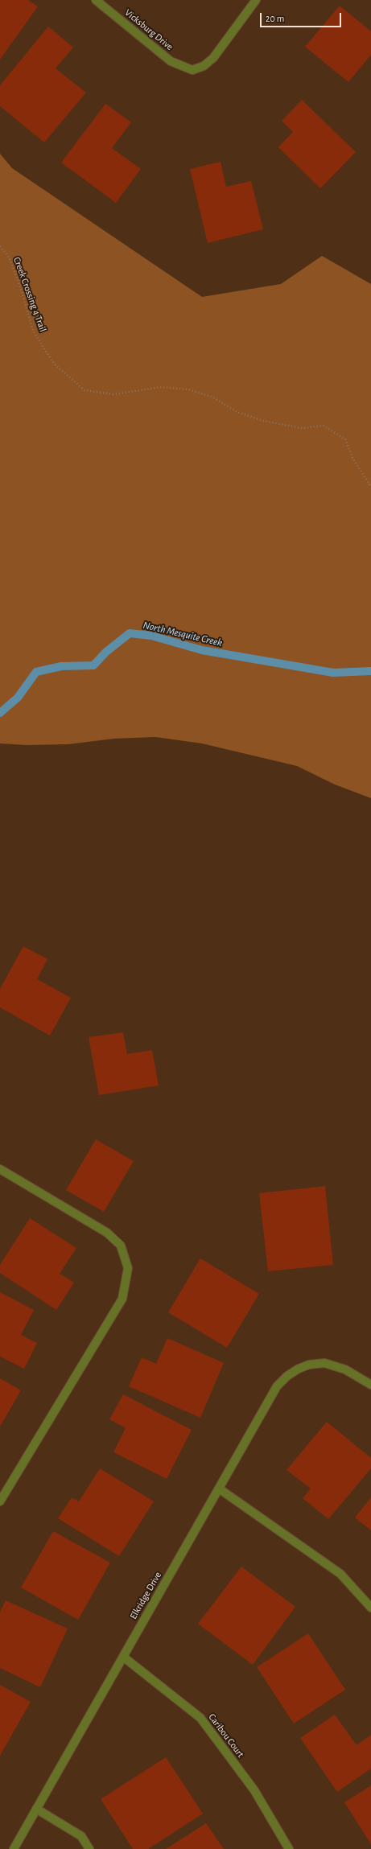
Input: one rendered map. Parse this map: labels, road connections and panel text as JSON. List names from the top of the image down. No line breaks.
{"streets":{"street":["Vicksburg Drive","Elkridge Drive","Caribou Court"],"path":["Creek Crossing 4 Trail"]},"crossings":[["Elkridge Drive","Caribou Court"]],"water":["North Mesquite Creek"],"scale_bar":"20 m"}
